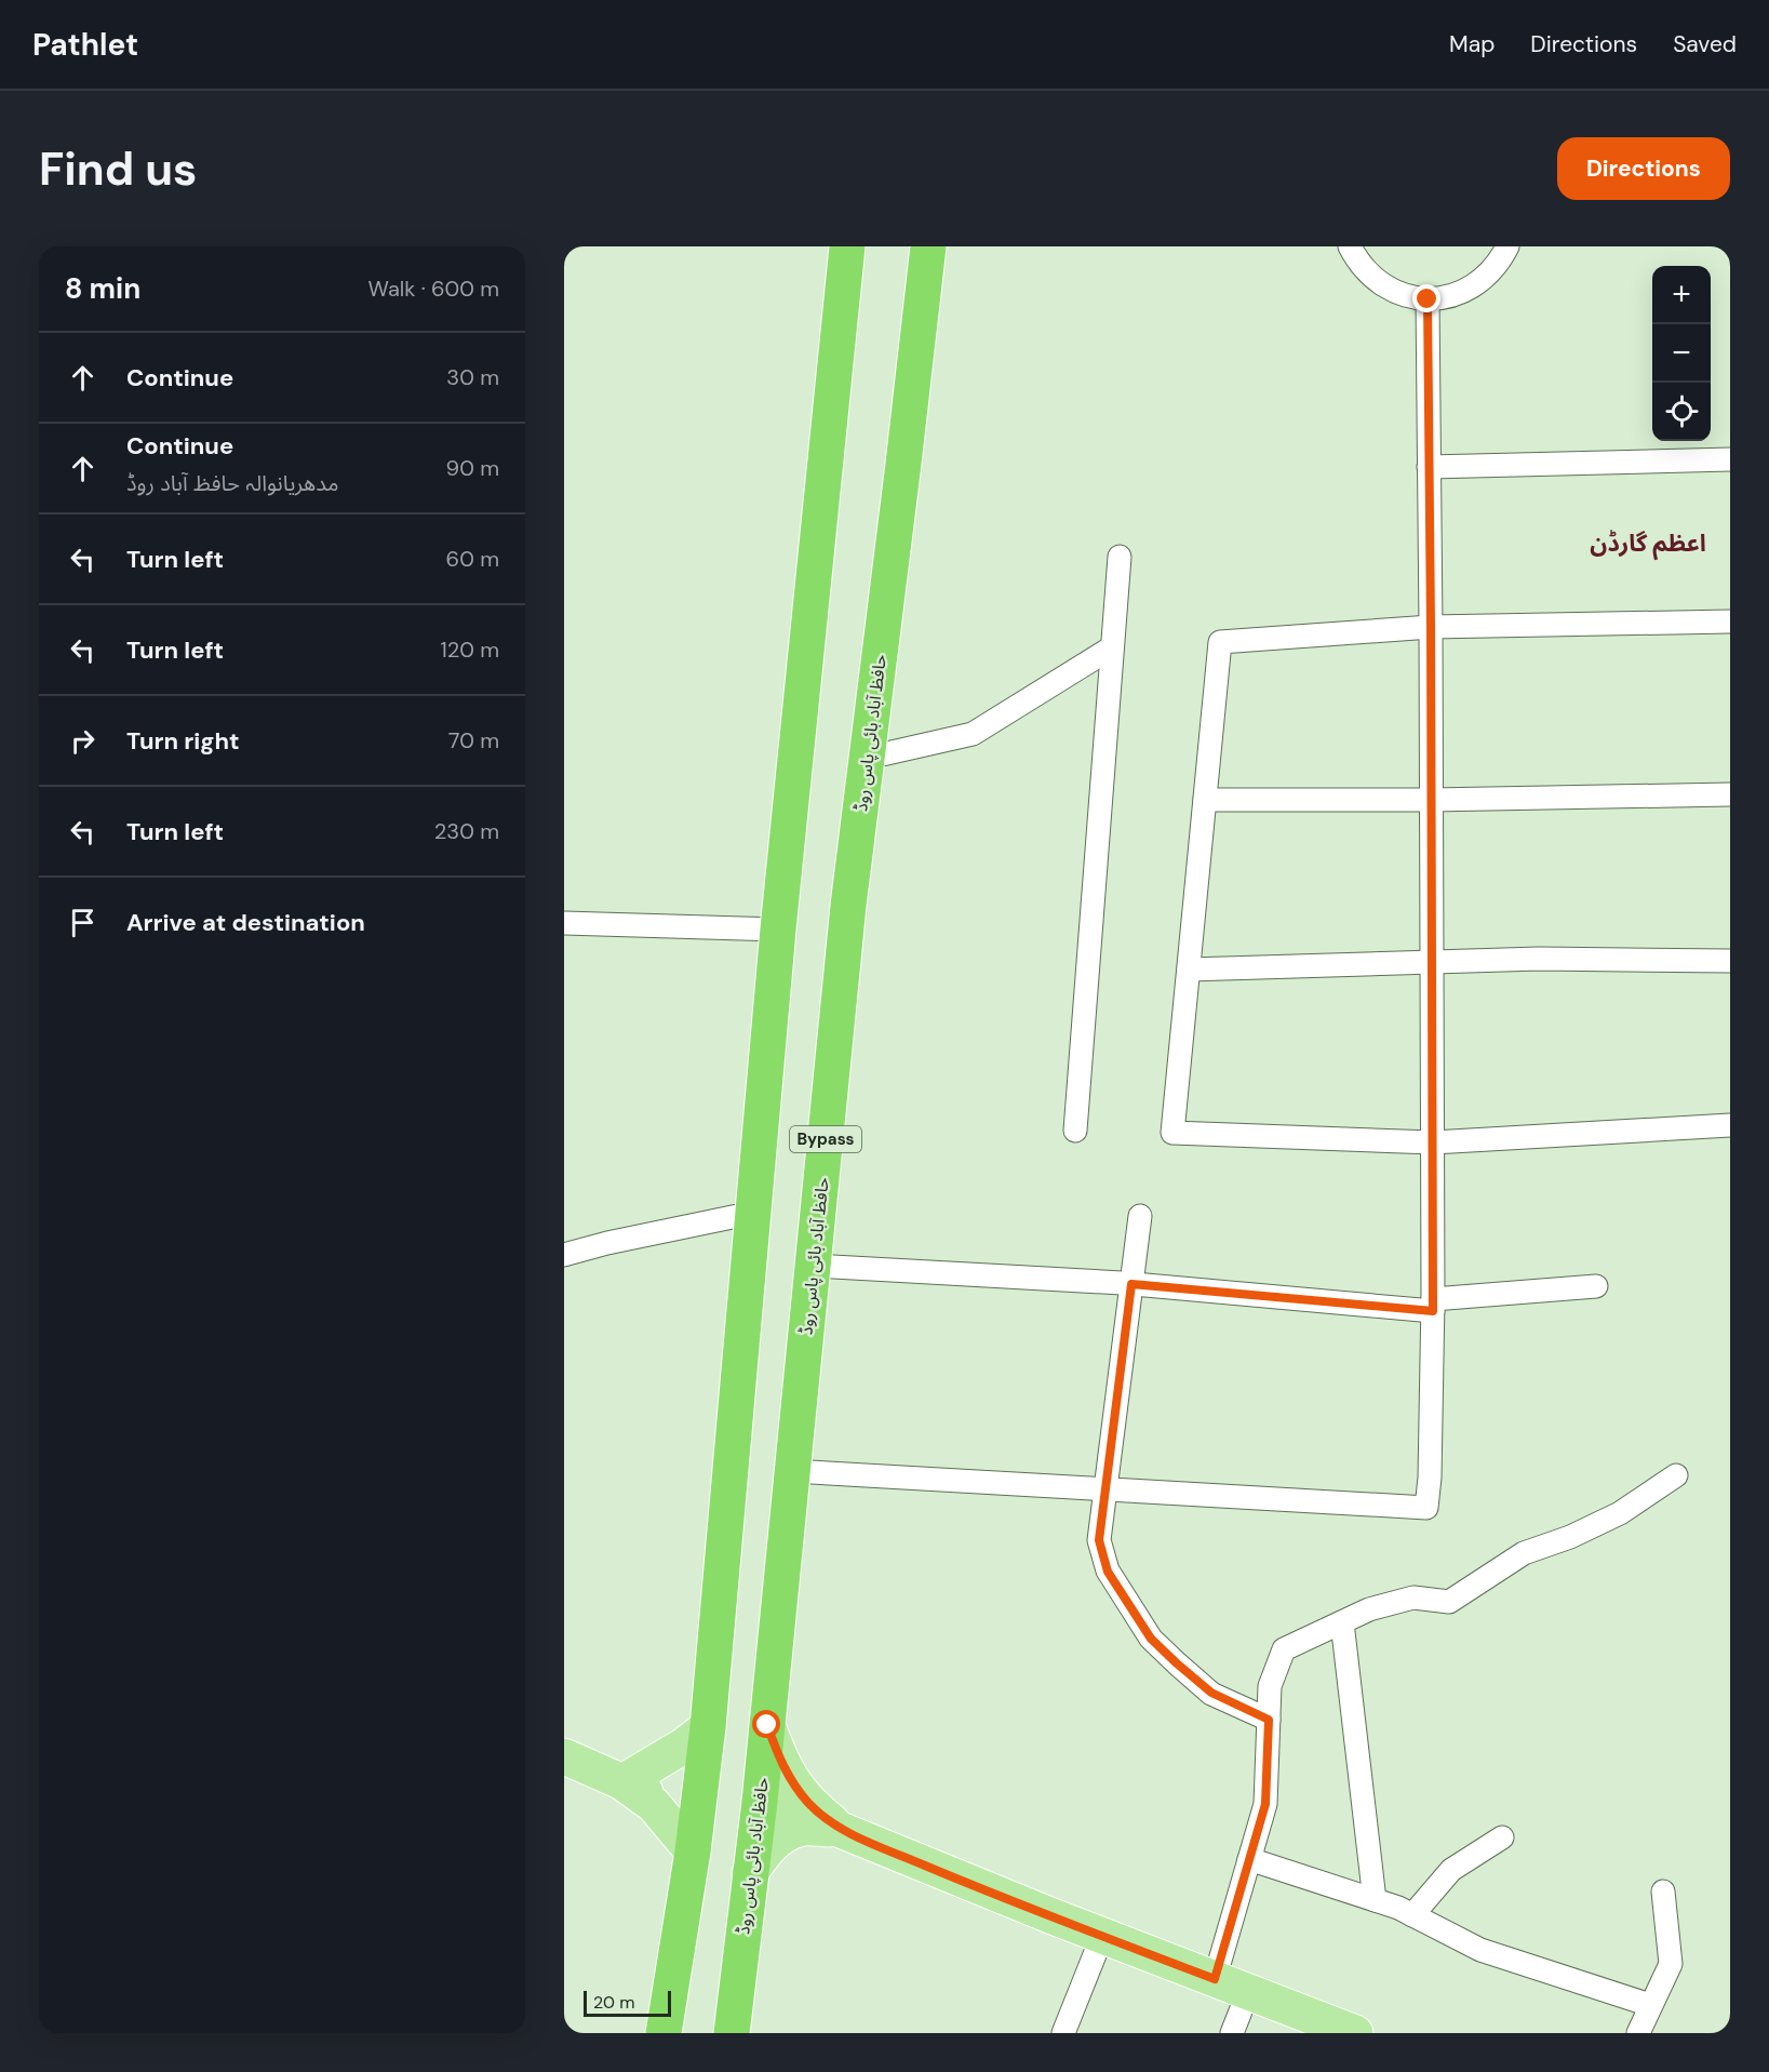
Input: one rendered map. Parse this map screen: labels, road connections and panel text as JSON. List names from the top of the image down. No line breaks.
{"streets":{"highway":["حافظ آباد بائی پاس روڈ","Bypass"]},"districts":["اعظم گارڈن"],"scale_bar":"20 m","page":{"header":"Pathlet","nav":["Map","Directions","Saved"],"buttons":"Directions","title":"Find us","heading":["8 min","Walk · 600 m"],"map_buttons":["+","−"],"list":[["Continue","30 m"],["Continue","مدھریانوالہ حافظ آباد روڈ","90 m"],["Turn left","60 m"],["Turn left","120 m"],["Turn right","70 m"],["Turn left","230 m"],"Arrive at destination"],"scale":"20 m"}}
